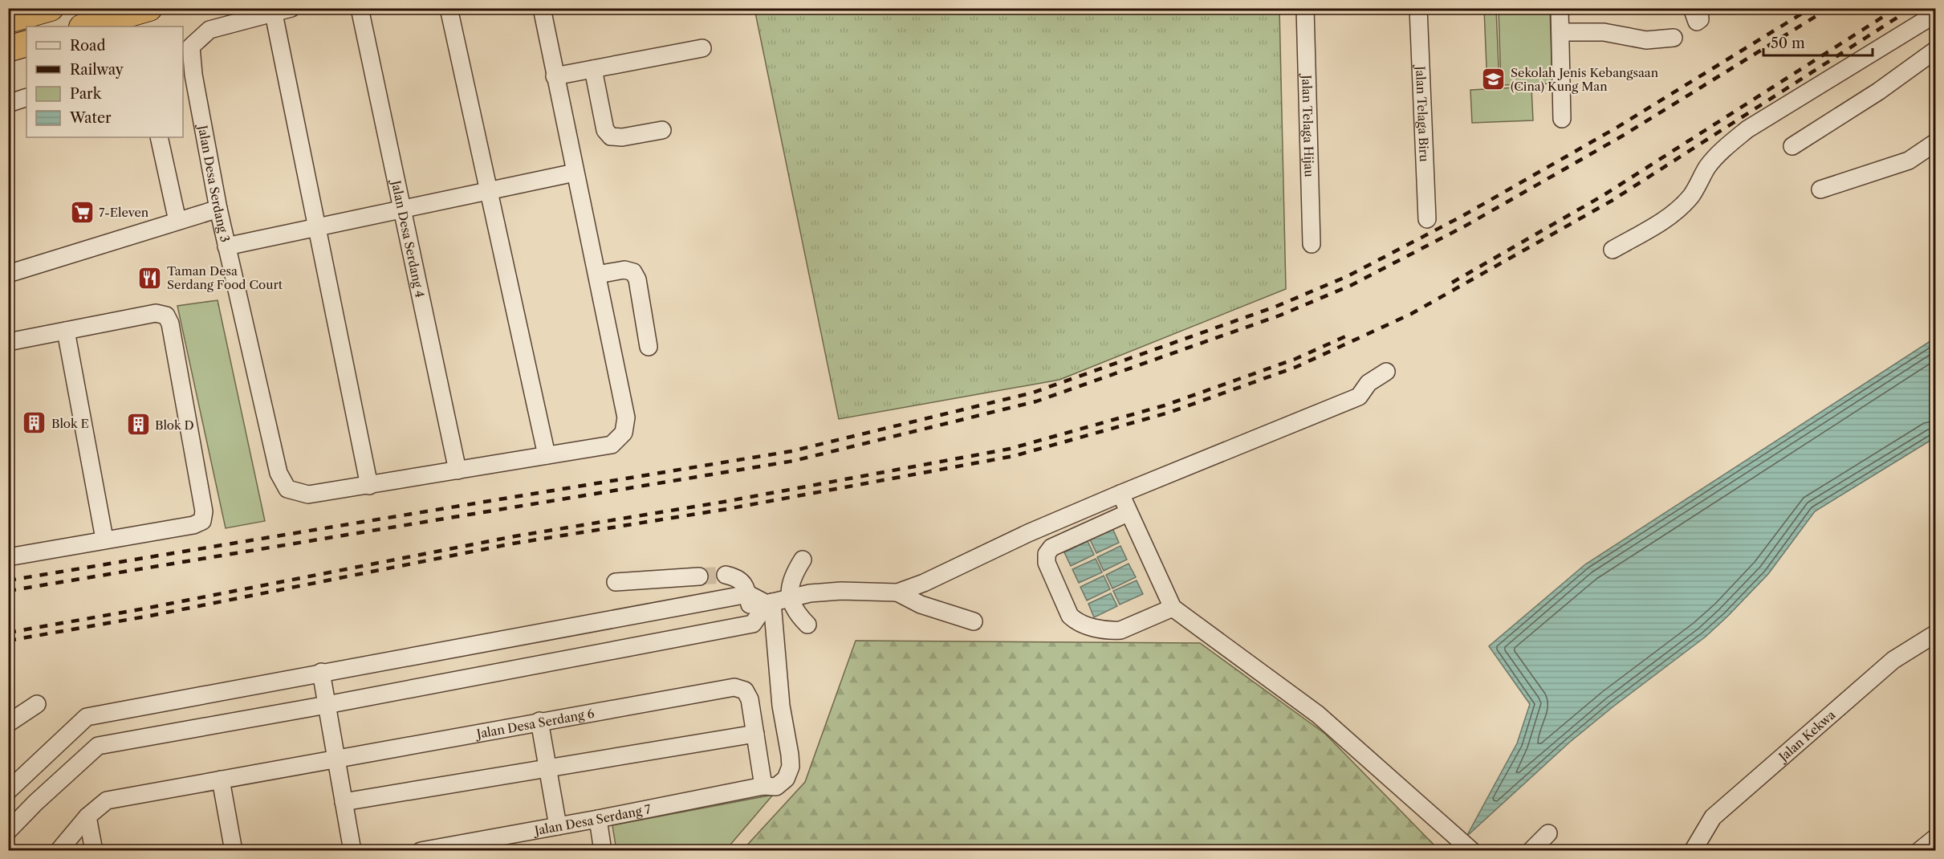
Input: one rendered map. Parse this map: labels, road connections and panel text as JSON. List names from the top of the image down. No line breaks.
{"streets":{"street":["Jalan Telaga Biru","Jalan Telaga Hijau","Jalan Desa Serdang 3","Jalan Desa Serdang 4","Jalan Desa Serdang 6","Jalan Kekwa","Jalan Desa Serdang 7"]},"places":{"school or university":["Sekolah Jenis Kebangsaan (Cina) Kung Man"],"supermarket":["7-Eleven"],"restaurant":["Taman Desa Serdang Food Court"],"building":["Blok E","Blok D"]},"legend":["Road","Railway","Park","Water"],"scale_bar":"50 m"}
